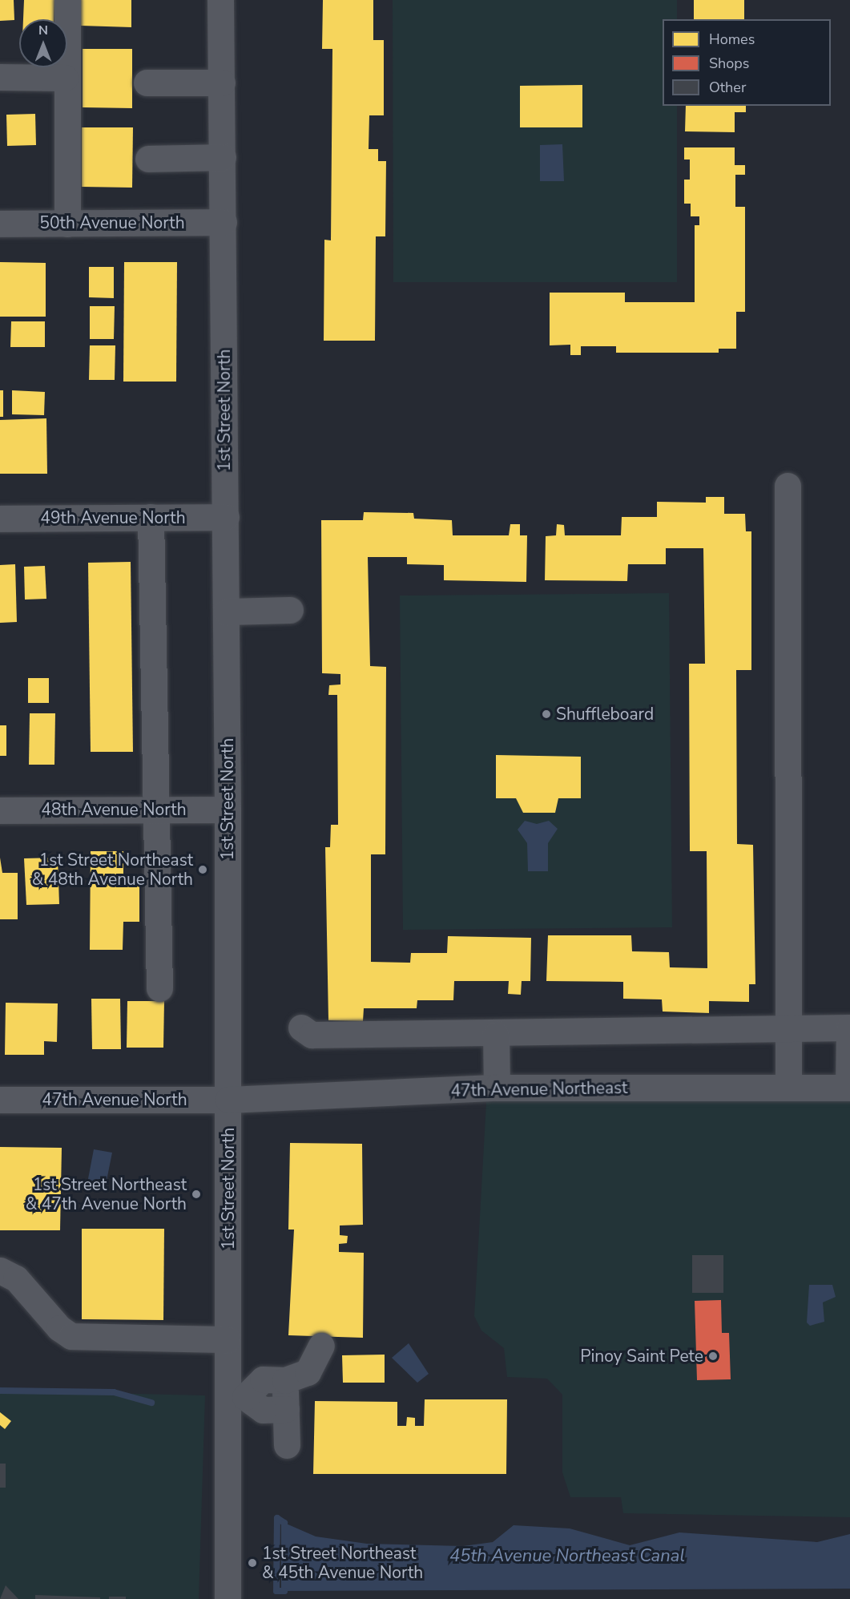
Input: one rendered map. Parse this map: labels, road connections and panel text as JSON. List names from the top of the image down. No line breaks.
{"streets":{"street":["50th Avenue North","1st Street North","49th Avenue North","48th Avenue North","47th Avenue Northeast","47th Avenue North"]},"crossings":[["50th Avenue North","1st Street North"],["1st Street North","49th Avenue North"],["1st Street North","48th Avenue North"],["1st Street North","47th Avenue Northeast"],["1st Street North","47th Avenue North"],["47th Avenue Northeast","47th Avenue North"]],"water":["45th Avenue Northeast Canal"],"places":["Shuffleboard","1st Street Northeast & 48th Avenue North","1st Street Northeast & 47th Avenue North","Pinoy Saint Pete","1st Street Northeast & 45th Avenue North"],"legend":["Homes","Shops","Other"],"north":"top"}
